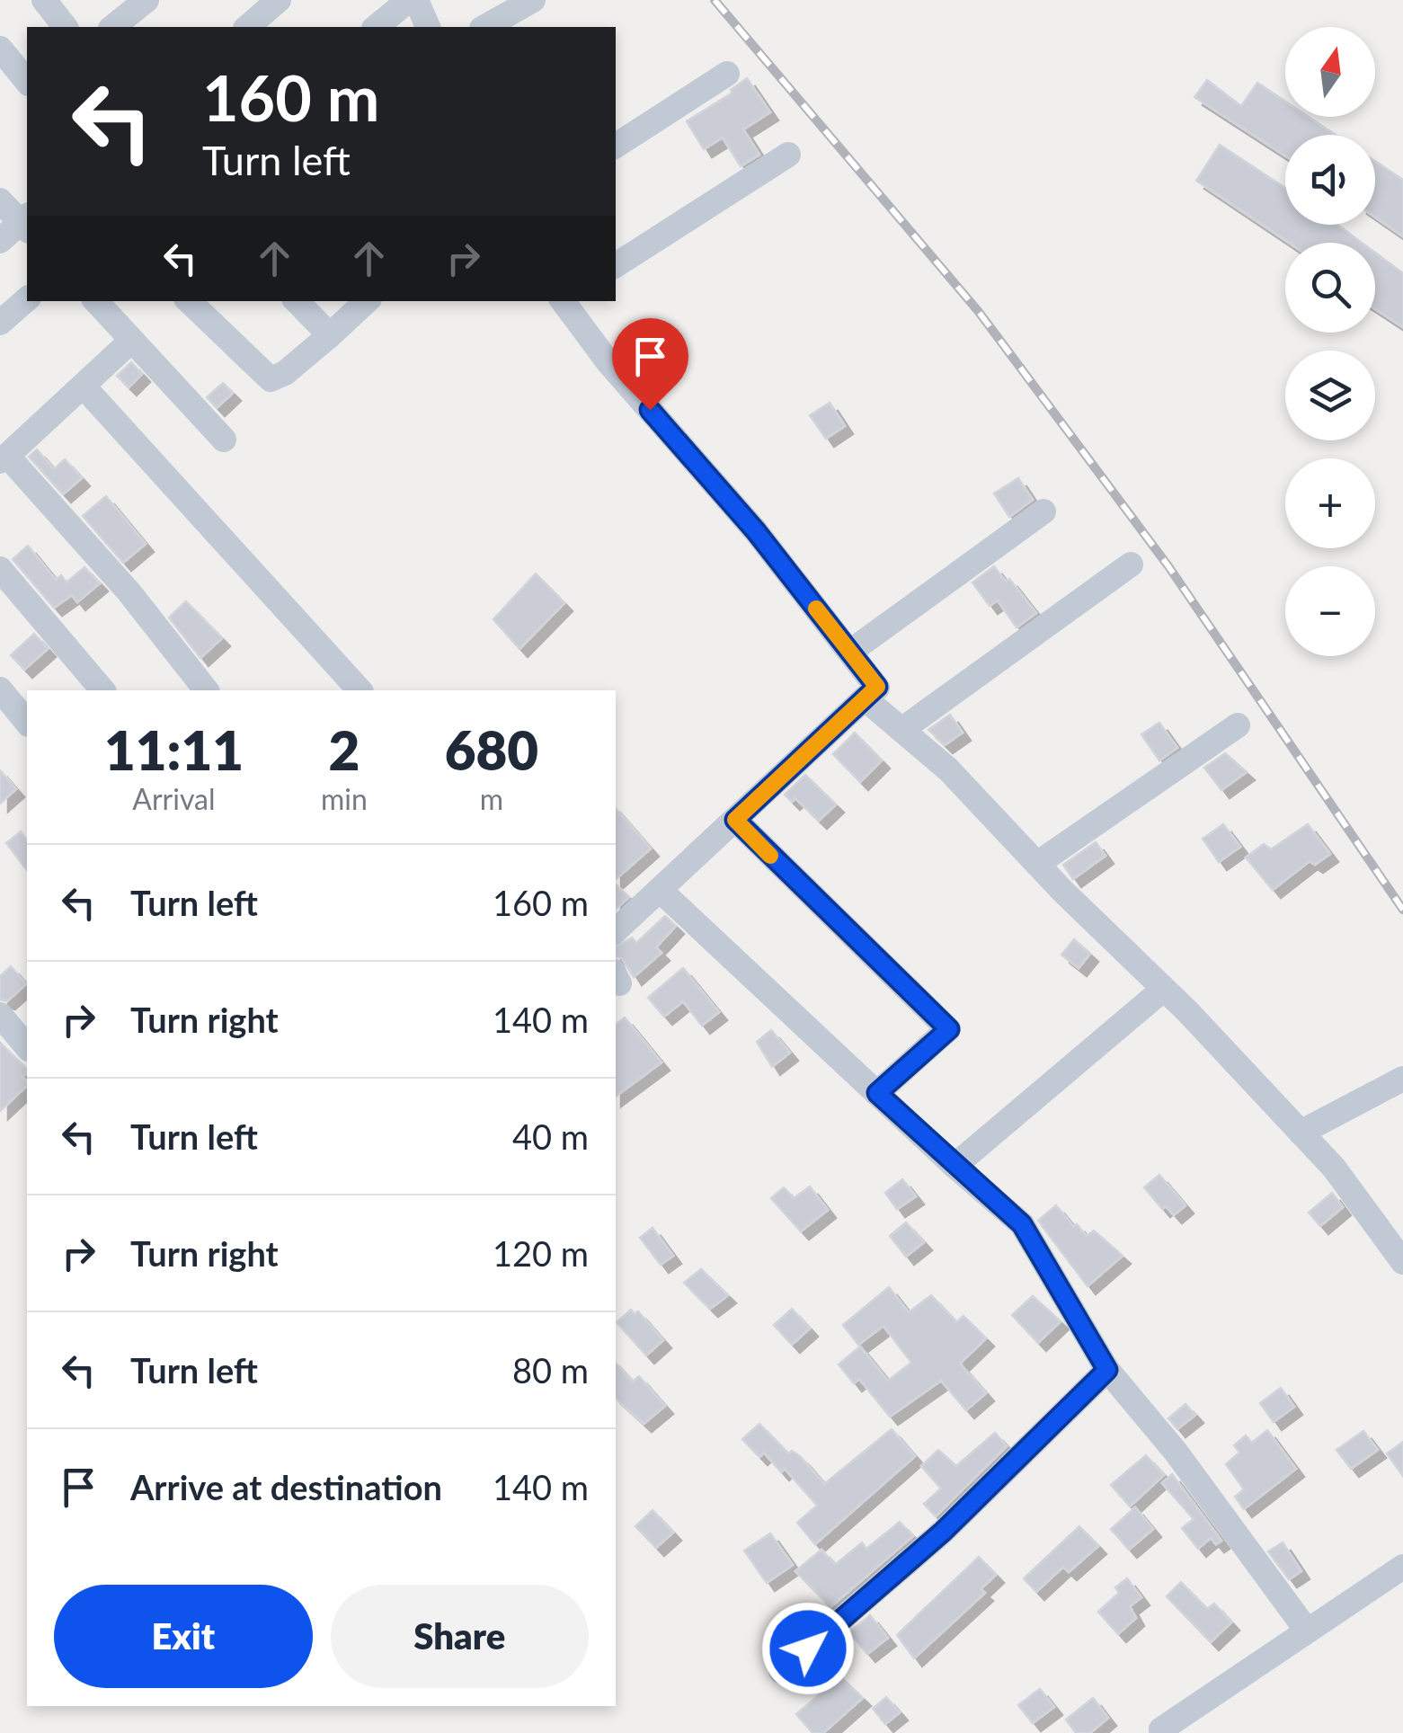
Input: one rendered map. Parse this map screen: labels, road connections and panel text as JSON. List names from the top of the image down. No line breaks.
{"north":"top","page":{"map_buttons":["+","−"],"turn":["160 m","Turn left"],"eta":["11:11","Arrival","2","min","680","m"],"list":[{"name":"Turn left","value":"160 m"},{"name":"Turn right","value":"140 m"},{"name":"Turn left","value":"40 m"},{"name":"Turn right","value":"120 m"},{"name":"Turn left","value":"80 m"},{"name":"Arrive at destination","value":"140 m"}],"buttons":["Exit","Share"]}}
